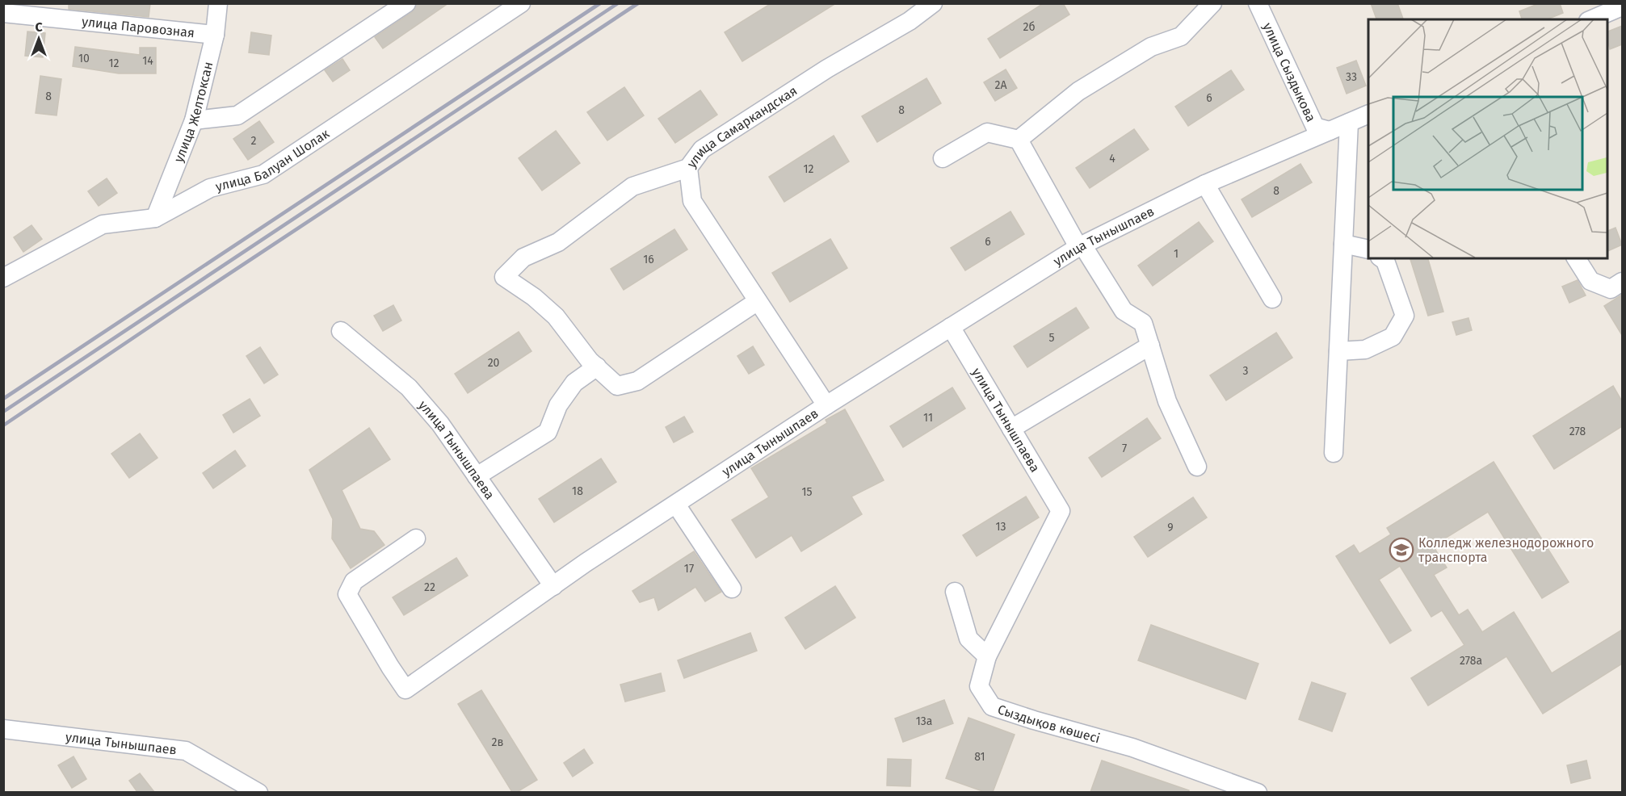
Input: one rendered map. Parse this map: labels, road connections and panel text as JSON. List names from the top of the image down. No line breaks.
{"streets":{"street":["улица Паровозная","улица Сыздыкова","улица Желтоксан","улица Самаркандская","улица Балуан Шолак","улица Тынышпаев","улица Тынышпаева","Сыздықов көшесі"]},"crossings":[["улица Паровозная","улица Желтоксан"],["улица Сыздыкова","улица Тынышпаев"],["улица Желтоксан","улица Балуан Шолак"],["улица Тынышпаев","улица Тынышпаева"],["улица Тынышпаева","Сыздықов көшесі"]],"places":{"school or university":["Колледж железнодорожного транспорта"]},"house_numbers":["2б","10","14","12","33","2А","8","6","8","2","4","12","8","6","1","16","5","20","3","11","278","7","18","15","13","9","17","22","278а","13а","2в","81"],"north":"top"}
